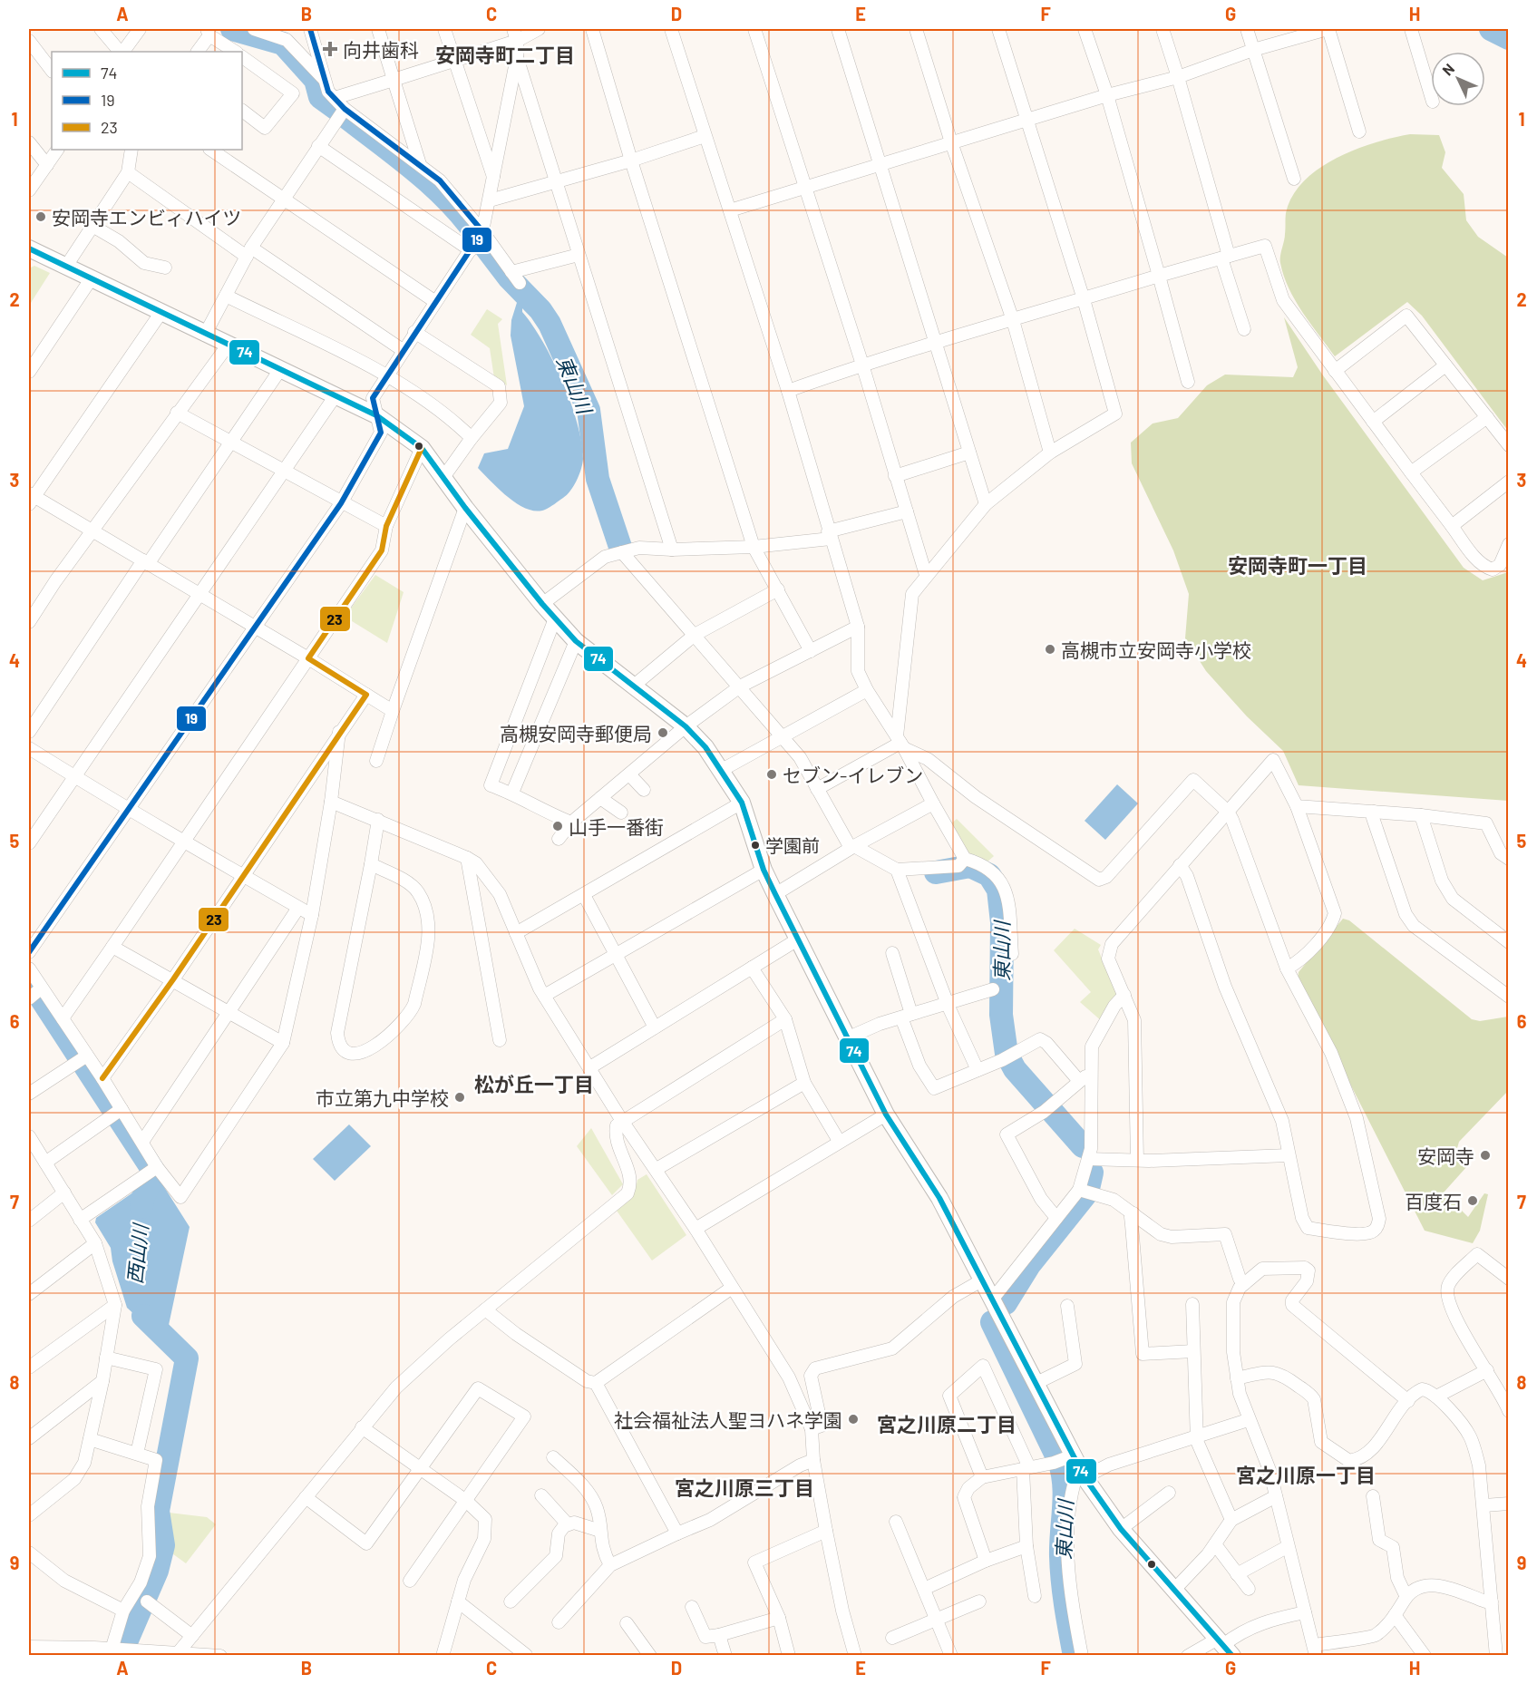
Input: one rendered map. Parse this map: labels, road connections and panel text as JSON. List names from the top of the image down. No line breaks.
{"districts":["安岡寺町二丁目","安岡寺町一丁目","松が丘一丁目","宮之川原二丁目","宮之川原一丁目","宮之川原三丁目"],"water":["東山川","西山川"],"places":{"health":["向井歯科"],"other":["安岡寺エンビィハイツ","高槻市立安岡寺小学校","高槻安岡寺郵便局","セブン-イレブン","山手一番街","学園前","市立第九中学校","安岡寺","百度石","社会福祉法人聖ヨハネ学園"]},"lines":["transit line 19","transit line 74","transit line 23"],"legend":["74","19","23"],"north":"top left","grid":{"columns":["A","B","C","D","E","F","G","H"],"rows":["1","2","3","4","5","6","7","8","9"]}}
